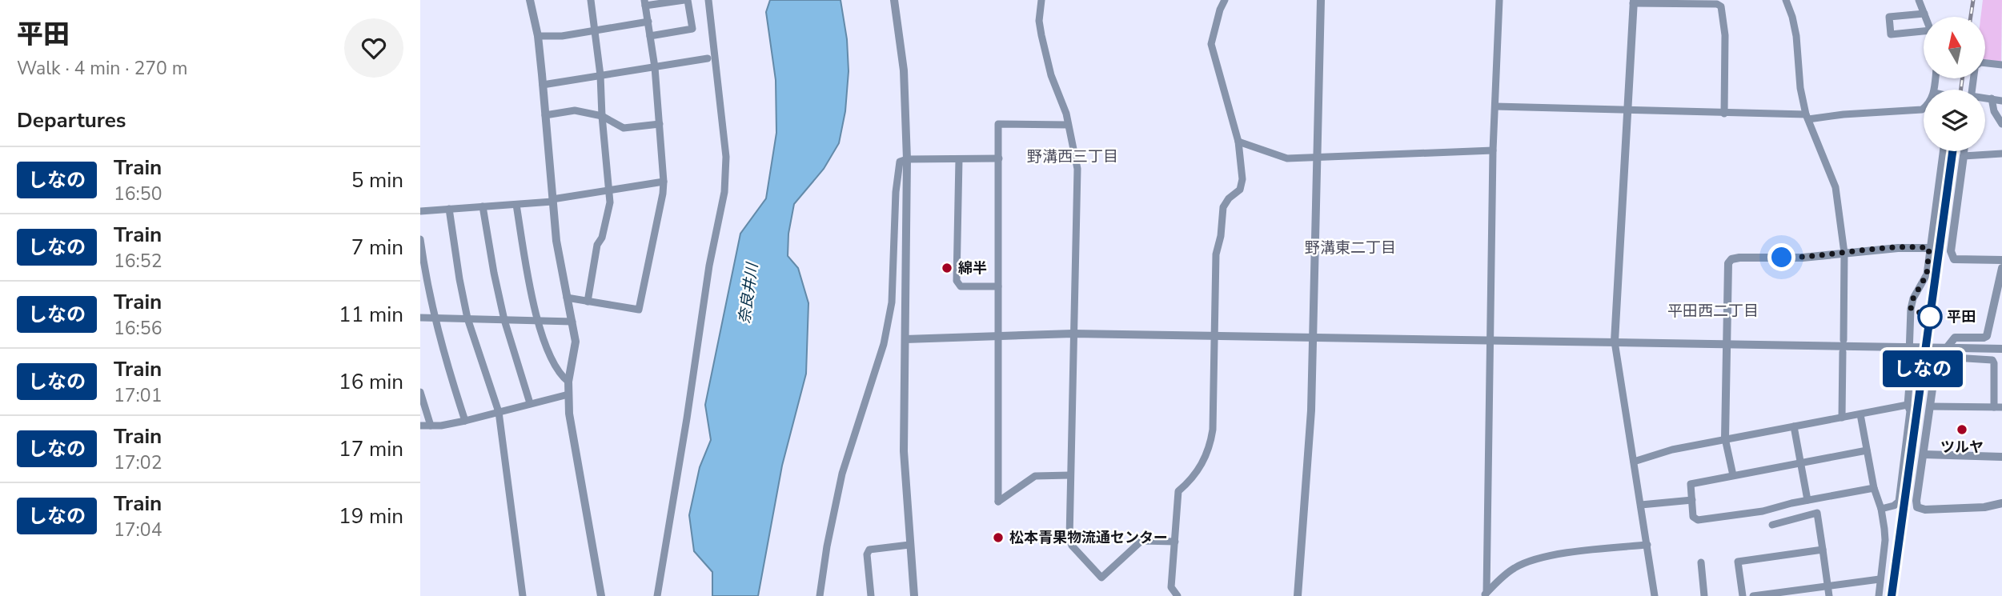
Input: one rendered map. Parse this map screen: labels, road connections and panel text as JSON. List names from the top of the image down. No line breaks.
{"districts":["野溝西三丁目","野溝東二丁目","平田西二丁目"],"water":["奈良井川"],"places":["綿半","平田","ツルヤ","松本青果物流通センター"],"north":"top","page":{"heading":[["平田","Walk · 4 min · 270 m"],"Departures"],"on_map":"しなの","list":[{"mark":"しなの","name":"Train","note":"16:50","value":"5 min"},{"mark":"しなの","name":"Train","note":"16:52","value":"7 min"},{"mark":"しなの","name":"Train","note":"16:56","value":"11 min"},{"mark":"しなの","name":"Train","note":"17:01","value":"16 min"},{"mark":"しなの","name":"Train","note":"17:02","value":"17 min"},{"mark":"しなの","name":"Train","note":"17:04","value":"19 min"}]}}
